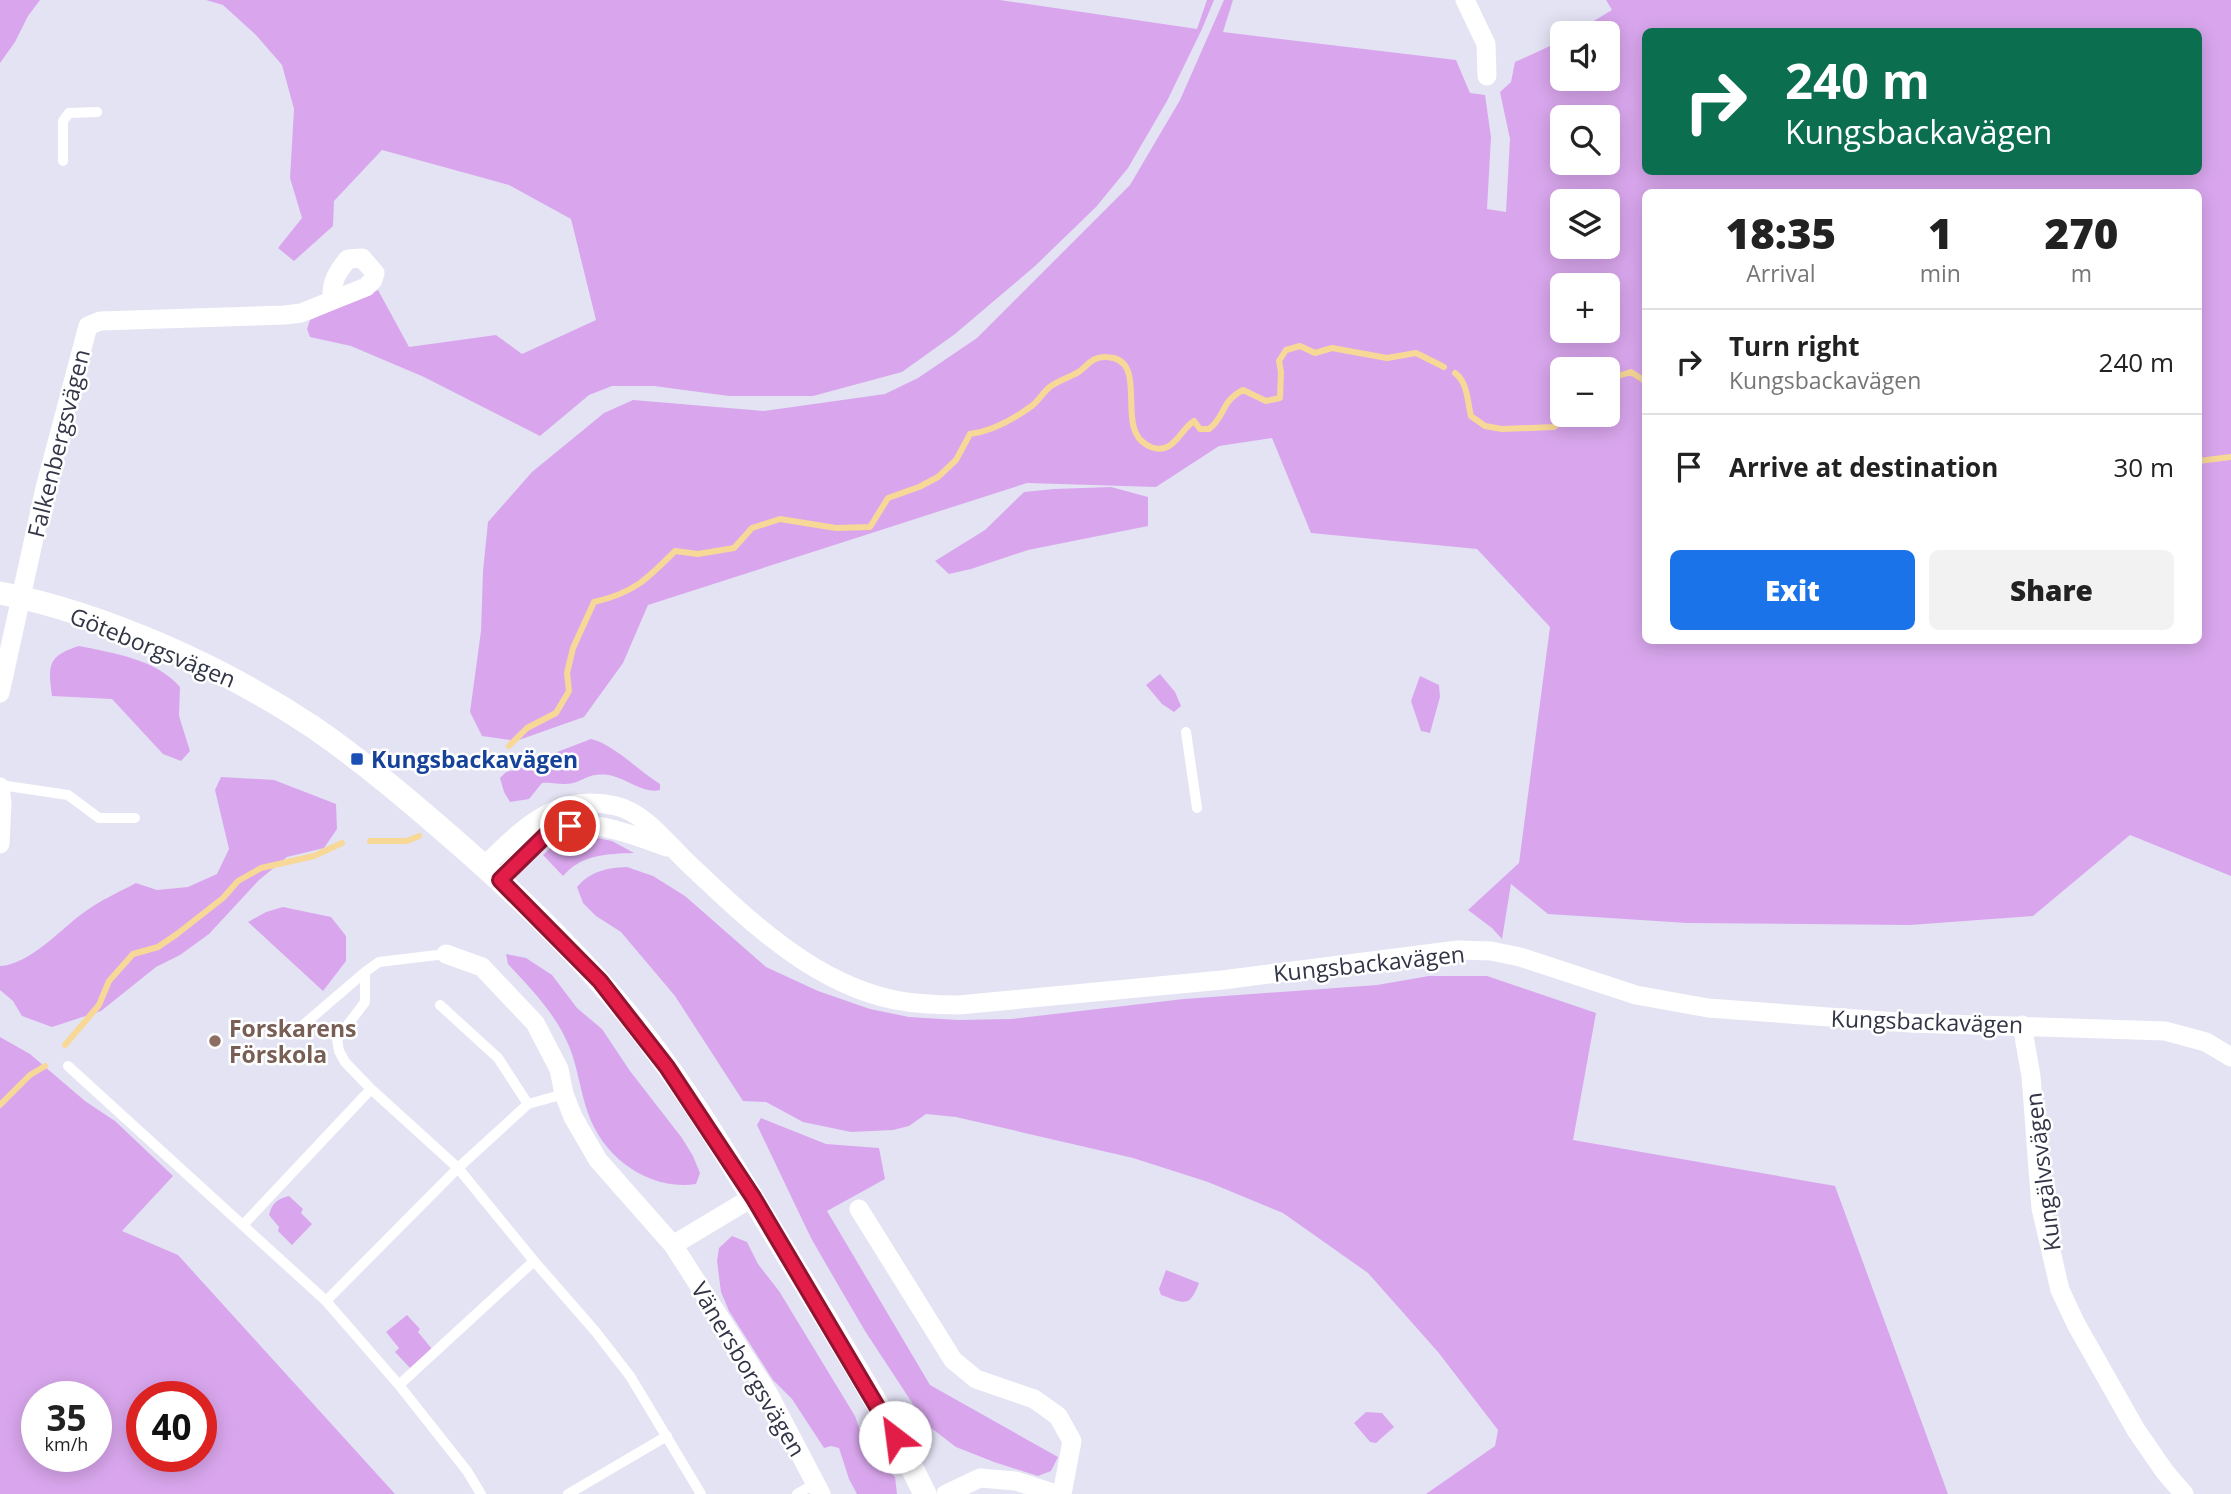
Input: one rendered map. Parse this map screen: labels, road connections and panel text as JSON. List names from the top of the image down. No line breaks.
{"streets":{"street":["Falkenbergsvägen","Göteborgsvägen","Kungsbackavägen","Kungälvsvägen","Vänersborgsvägen"]},"crossings":[["Falkenbergsvägen","Göteborgsvägen"],["Göteborgsvägen","Kungsbackavägen"],["Kungsbackavägen","Kungälvsvägen"]],"places":{"transit":["Kungsbackavägen"],"other":["Forskarens Förskola"]},"page":{"map_buttons":["+","−"],"turn":["240 m","Kungsbackavägen"],"eta":["18:35","Arrival","1","min","270","m"],"list":[{"name":"Turn right","note":"Kungsbackavägen","value":"240 m"},{"name":"Arrive at destination","value":"30 m"}],"buttons":["Exit","Share"],"speed":"35 km/h","limit":"40"}}
